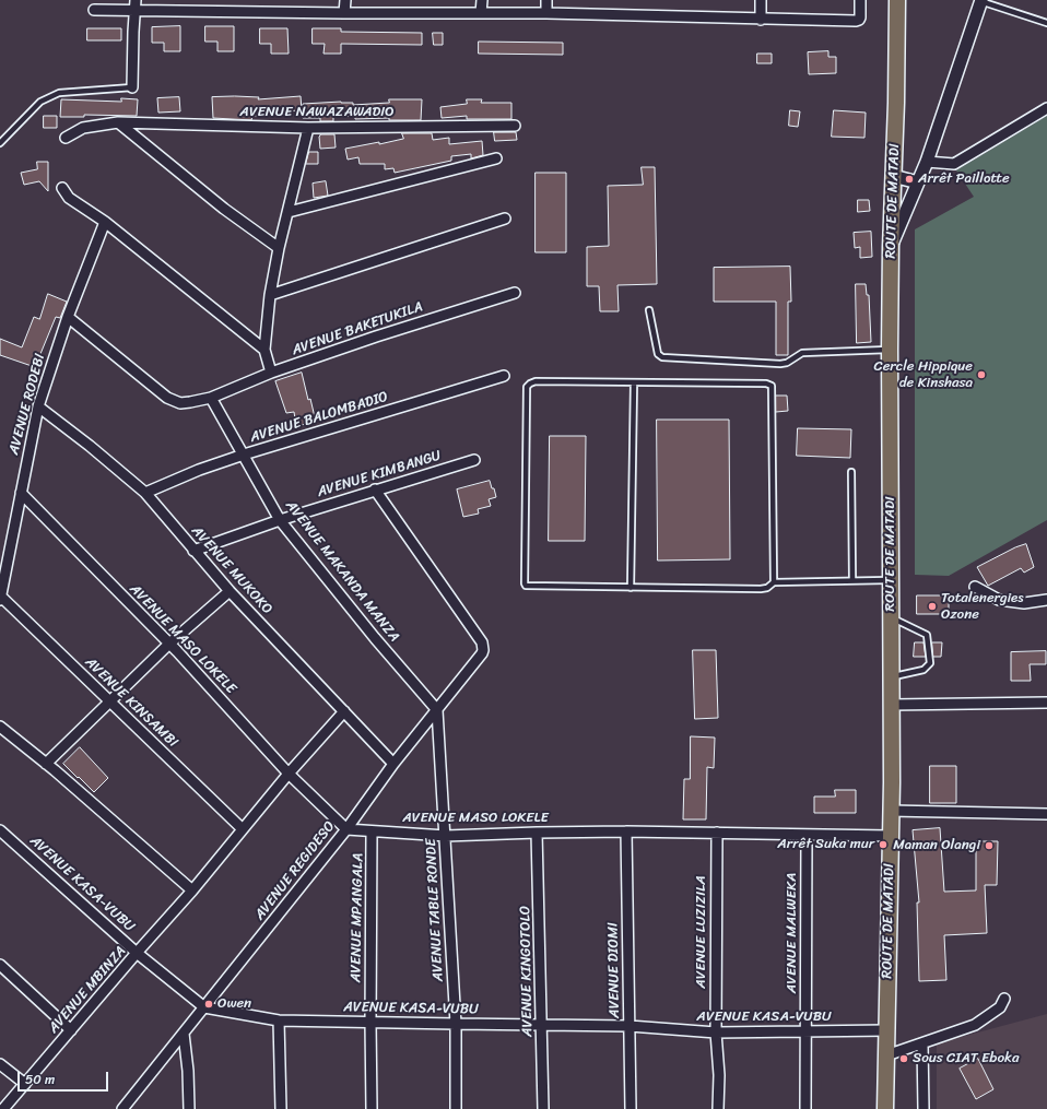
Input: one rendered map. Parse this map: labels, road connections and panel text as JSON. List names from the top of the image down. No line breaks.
{"streets":{"main road":["ROUTE DE MATADI"],"street":["AVENUE NAWAZAWADIO","AVENUE BAKETUKILA","AVENUE RODEBI","AVENUE BALOMBADIO","AVENUE KIMBANGU","AVENUE MUKOKO","AVENUE MAKANDA MANZA","AVENUE MASO LOKELE","AVENUE KINSAMBI","AVENUE REGIDESO","AVENUE KASA-VUBU","AVENUE TABLE RONDE","AVENUE MPANGALA","AVENUE LUZIZILA","AVENUE MALWEKA","AVENUE DIOMI","AVENUE KINGOTOLO","AVENUE MBINZA"]},"crossings":[["ROUTE DE MATADI","AVENUE MASO LOKELE"],["ROUTE DE MATADI","AVENUE KASA-VUBU"],["AVENUE BAKETUKILA","AVENUE RODEBI"],["AVENUE BAKETUKILA","AVENUE MAKANDA MANZA"],["AVENUE RODEBI","AVENUE MUKOKO"],["AVENUE RODEBI","AVENUE MASO LOKELE"],["AVENUE RODEBI","AVENUE KINSAMBI"],["AVENUE BALOMBADIO","AVENUE MUKOKO"],["AVENUE BALOMBADIO","AVENUE MAKANDA MANZA"],["AVENUE KIMBANGU","AVENUE MUKOKO"],["AVENUE KIMBANGU","AVENUE MAKANDA MANZA"],["AVENUE KIMBANGU","AVENUE REGIDESO"],["AVENUE MUKOKO","AVENUE REGIDESO"],["AVENUE MUKOKO","AVENUE MBINZA"],["AVENUE MAKANDA MANZA","AVENUE REGIDESO"],["AVENUE MAKANDA MANZA","AVENUE TABLE RONDE"],["AVENUE MASO LOKELE","AVENUE REGIDESO"],["AVENUE MASO LOKELE","AVENUE TABLE RONDE"],["AVENUE MASO LOKELE","AVENUE MPANGALA"],["AVENUE MASO LOKELE","AVENUE LUZIZILA"],["AVENUE MASO LOKELE","AVENUE MALWEKA"],["AVENUE MASO LOKELE","AVENUE DIOMI"],["AVENUE MASO LOKELE","AVENUE KINGOTOLO"],["AVENUE MASO LOKELE","AVENUE MBINZA"],["AVENUE KINSAMBI","AVENUE MBINZA"],["AVENUE REGIDESO","AVENUE KASA-VUBU"],["AVENUE REGIDESO","AVENUE TABLE RONDE"],["AVENUE KASA-VUBU","AVENUE TABLE RONDE"],["AVENUE KASA-VUBU","AVENUE MPANGALA"],["AVENUE KASA-VUBU","AVENUE LUZIZILA"],["AVENUE KASA-VUBU","AVENUE MALWEKA"],["AVENUE KASA-VUBU","AVENUE DIOMI"],["AVENUE KASA-VUBU","AVENUE KINGOTOLO"],["AVENUE KASA-VUBU","AVENUE MBINZA"]],"places":["Arrêt Paillotte","Cercle Hippique de Kinshasa","Totalenergies Ozone","Arrêt Suka mur","Maman Olangi","Owen","Sous CIAT Eboka"],"scale_bar":"50 m"}
